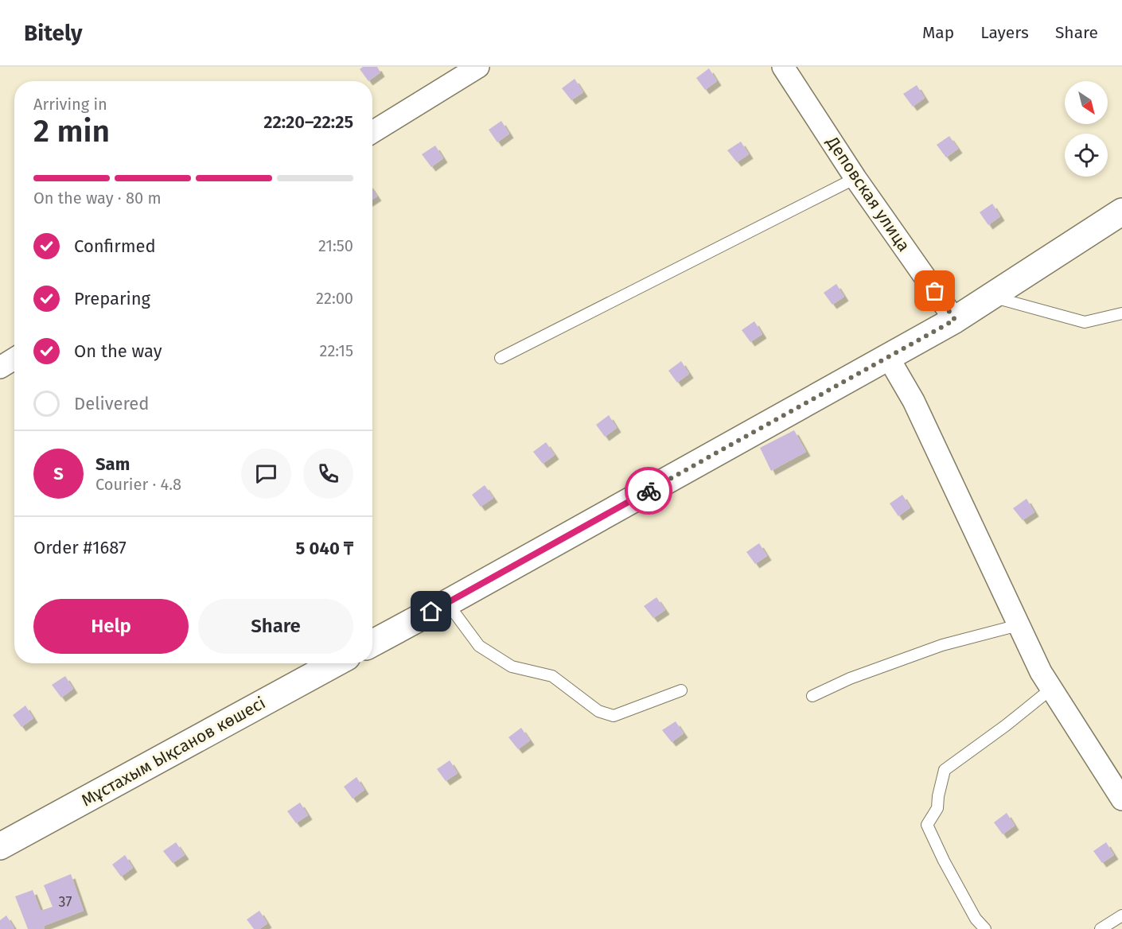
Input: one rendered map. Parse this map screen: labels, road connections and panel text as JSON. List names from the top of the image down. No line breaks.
{"streets":{"main road":["Мұстахым Ықсанов көшесі"],"street":["Деповская улица"]},"house_numbers":["37"],"north":"bottom right","page":{"header":"Bitely","nav":["Map","Layers","Share"],"heading":["2 min","Arriving in","22:20–22:25"],"panel":["Sam","Courier · 4.8","Order #1687","5 040 ₸"],"bar":"On the way · 80 m","list":[["Confirmed","21:50"],["Preparing","22:00"],["On the way","22:15"],"Delivered"],"round":"S","buttons":["Help","Share"]}}
